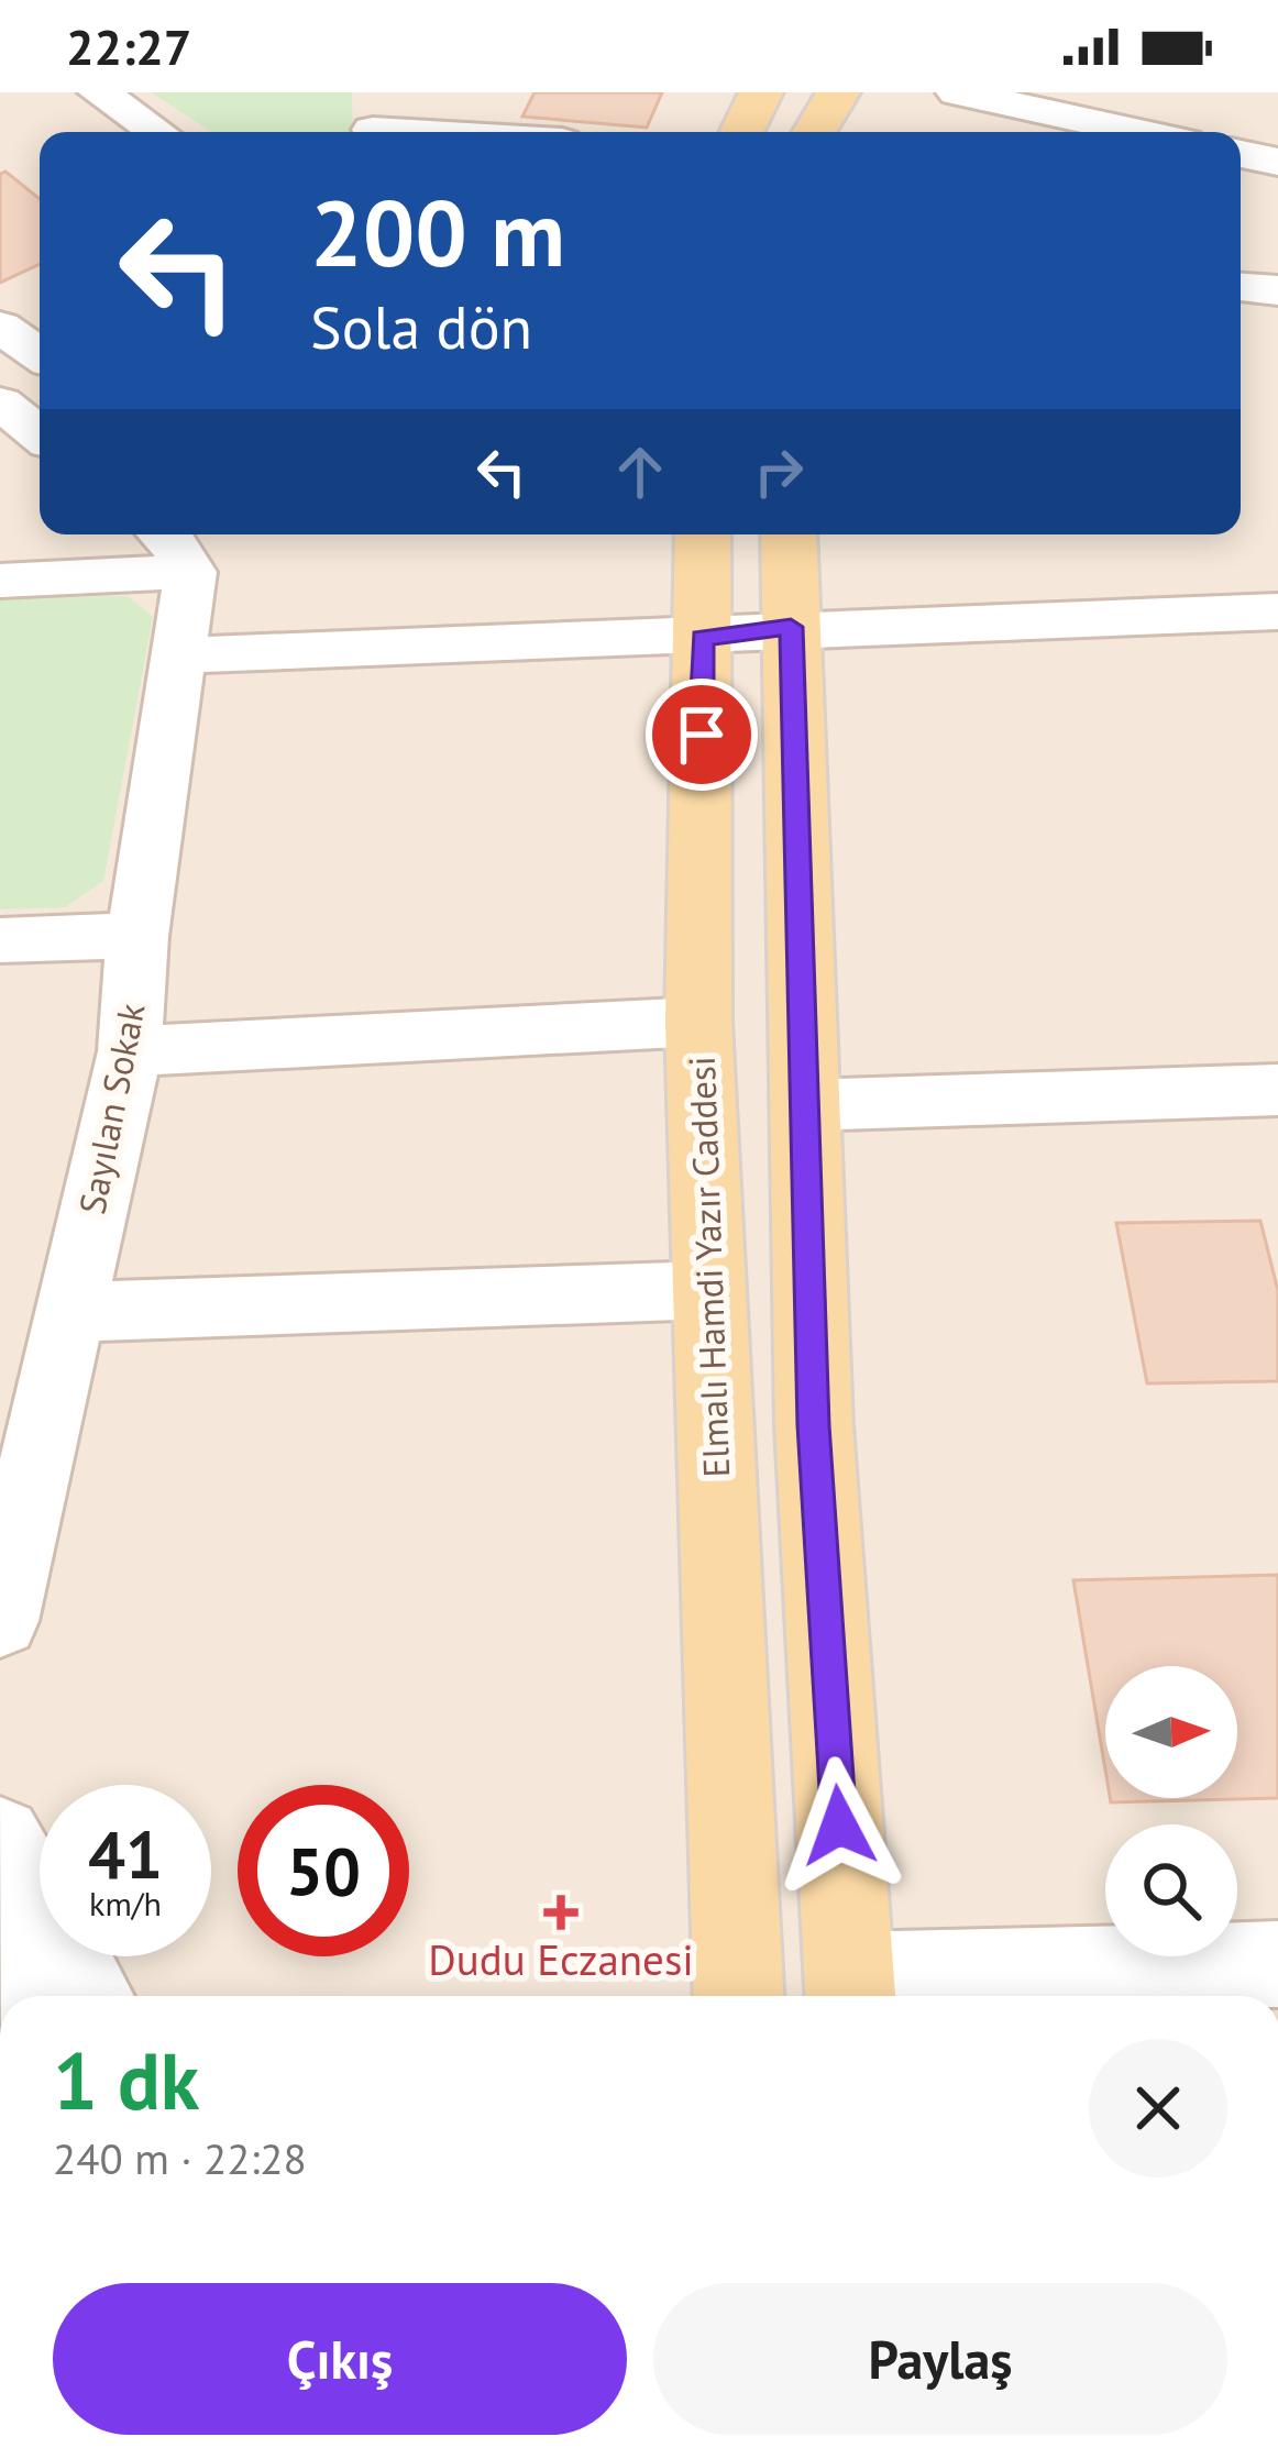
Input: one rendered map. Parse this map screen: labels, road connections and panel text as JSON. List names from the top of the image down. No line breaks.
{"streets":{"main road":["Elmalı Hamdi Yazır Caddesi"],"street":["Sayılan Sokak"]},"places":{"health":["Dudu Eczanesi"]},"north":"right","page":{"status":"22:27","turn":["200 m","Sola dön"],"speed":"41 km/h","limit":"50","heading":["1 dk","240 m · 22:28"],"buttons":["Çıkış","Paylaş"]}}
